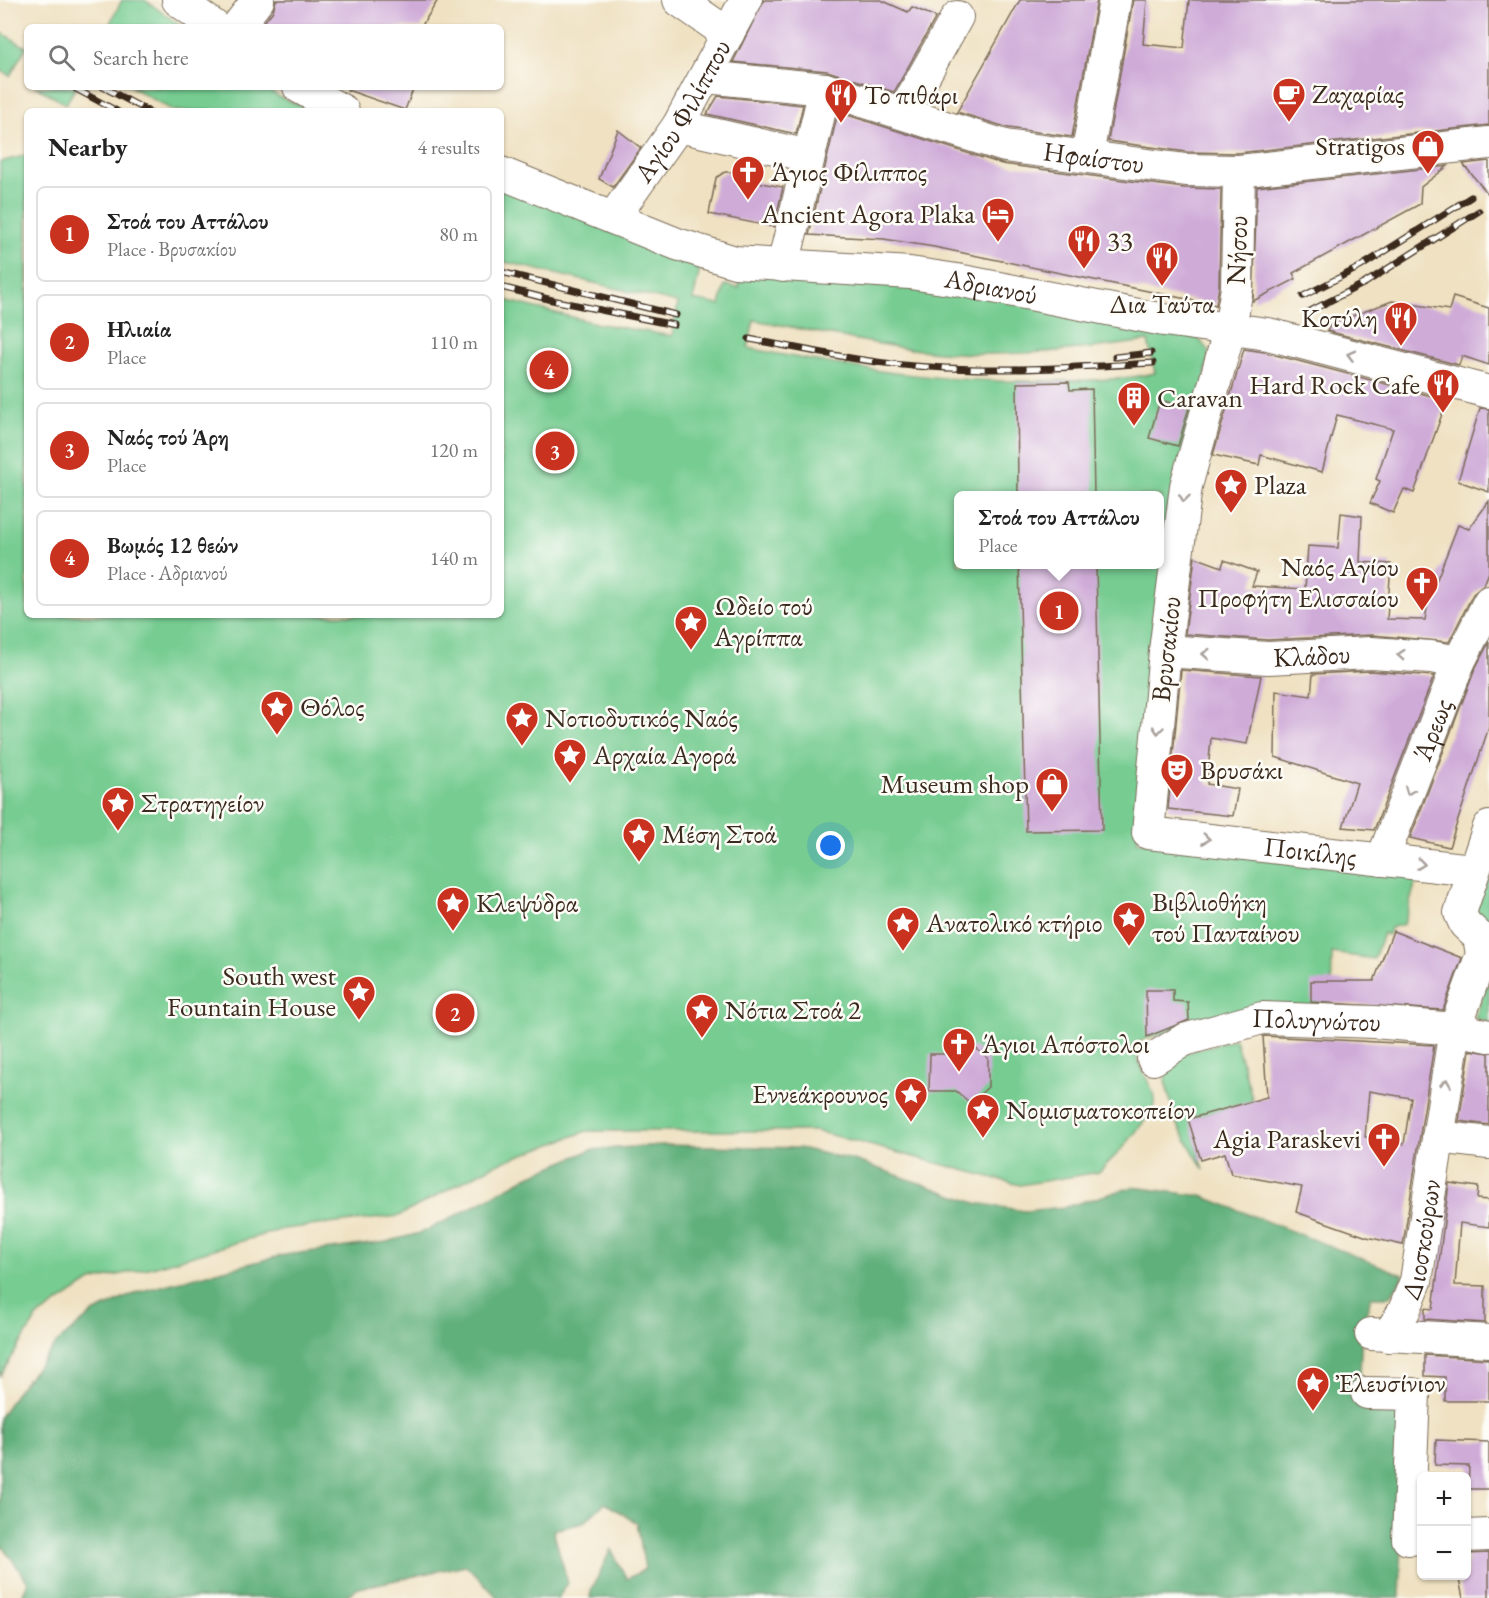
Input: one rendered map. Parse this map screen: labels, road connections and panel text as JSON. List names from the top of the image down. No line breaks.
{"streets":{"street":["Αγίου Φιλίππου","Ηφαίστου","Νήσου","Αδριανού","Βρυσακίου","Κλάδου","Άρεως","Ποικίλης","Πολυγνώτου","Διοσκούρων"]},"crossings":[["Αγίου Φιλίππου","Ηφαίστου"],["Αγίου Φιλίππου","Αδριανού"],["Ηφαίστου","Νήσου"],["Νήσου","Αδριανού"],["Νήσου","Βρυσακίου"],["Αδριανού","Βρυσακίου"],["Βρυσακίου","Κλάδου"],["Βρυσακίου","Ποικίλης"],["Κλάδου","Άρεως"],["Άρεως","Ποικίλης"],["Ποικίλης","Διοσκούρων"],["Πολυγνώτου","Διοσκούρων"]],"one_way":["Βρυσακίου","Κλάδου","Άρεως","Ποικίλης"],"places":{"cafe":["Ζαχαρίας"],"restaurant":["Το πιθάρι","33","Δια Ταύτα","Κοτύλη","Hard Rock Cafe"],"shop":["Stratigos","Museum shop"],"church":["Άγιος Φίλιππος","Ναός Αγίου Προφήτη Ελισσαίου","Άγιοι Απόστολοι","Agia Paraskevi"],"hotel":["Ancient Agora Plaka"],"building":["Caravan"],"place":["Plaza","Ωδείο τού Αγρίππα","Θόλος","Νοτιοδυτικός Ναός","Αρχαία Αγορά","Στρατηγείον","Μέση Στοά","Κλεψύδρα","Βιβλιοθήκη τού Πανταίνου","Ανατολικό κτήριο","South west Fountain House","Νότια Στοά 2","Εννεάκρουνος","Νομισματοκοπείον","Ἐλευσίνιον"],"theatre":["Βρυσάκι"]},"page":{"search":"Search here","heading":["Nearby","4 results"],"list":[{"mark":"1","name":"Στοά του Αττάλου","note":"Place · Βρυσακίου","value":"80 m"},{"mark":"2","name":"Ηλιαία","note":"Place","value":"110 m"},{"mark":"3","name":"Ναός τού Άρη","note":"Place","value":"120 m"},{"mark":"4","name":"Βωμός 12 θεών","note":"Place · Αδριανού","value":"140 m"}],"pins":["4","3","1","2"],"popup":["Στοά του Αττάλου","Place"],"map_buttons":["+","−"]}}
